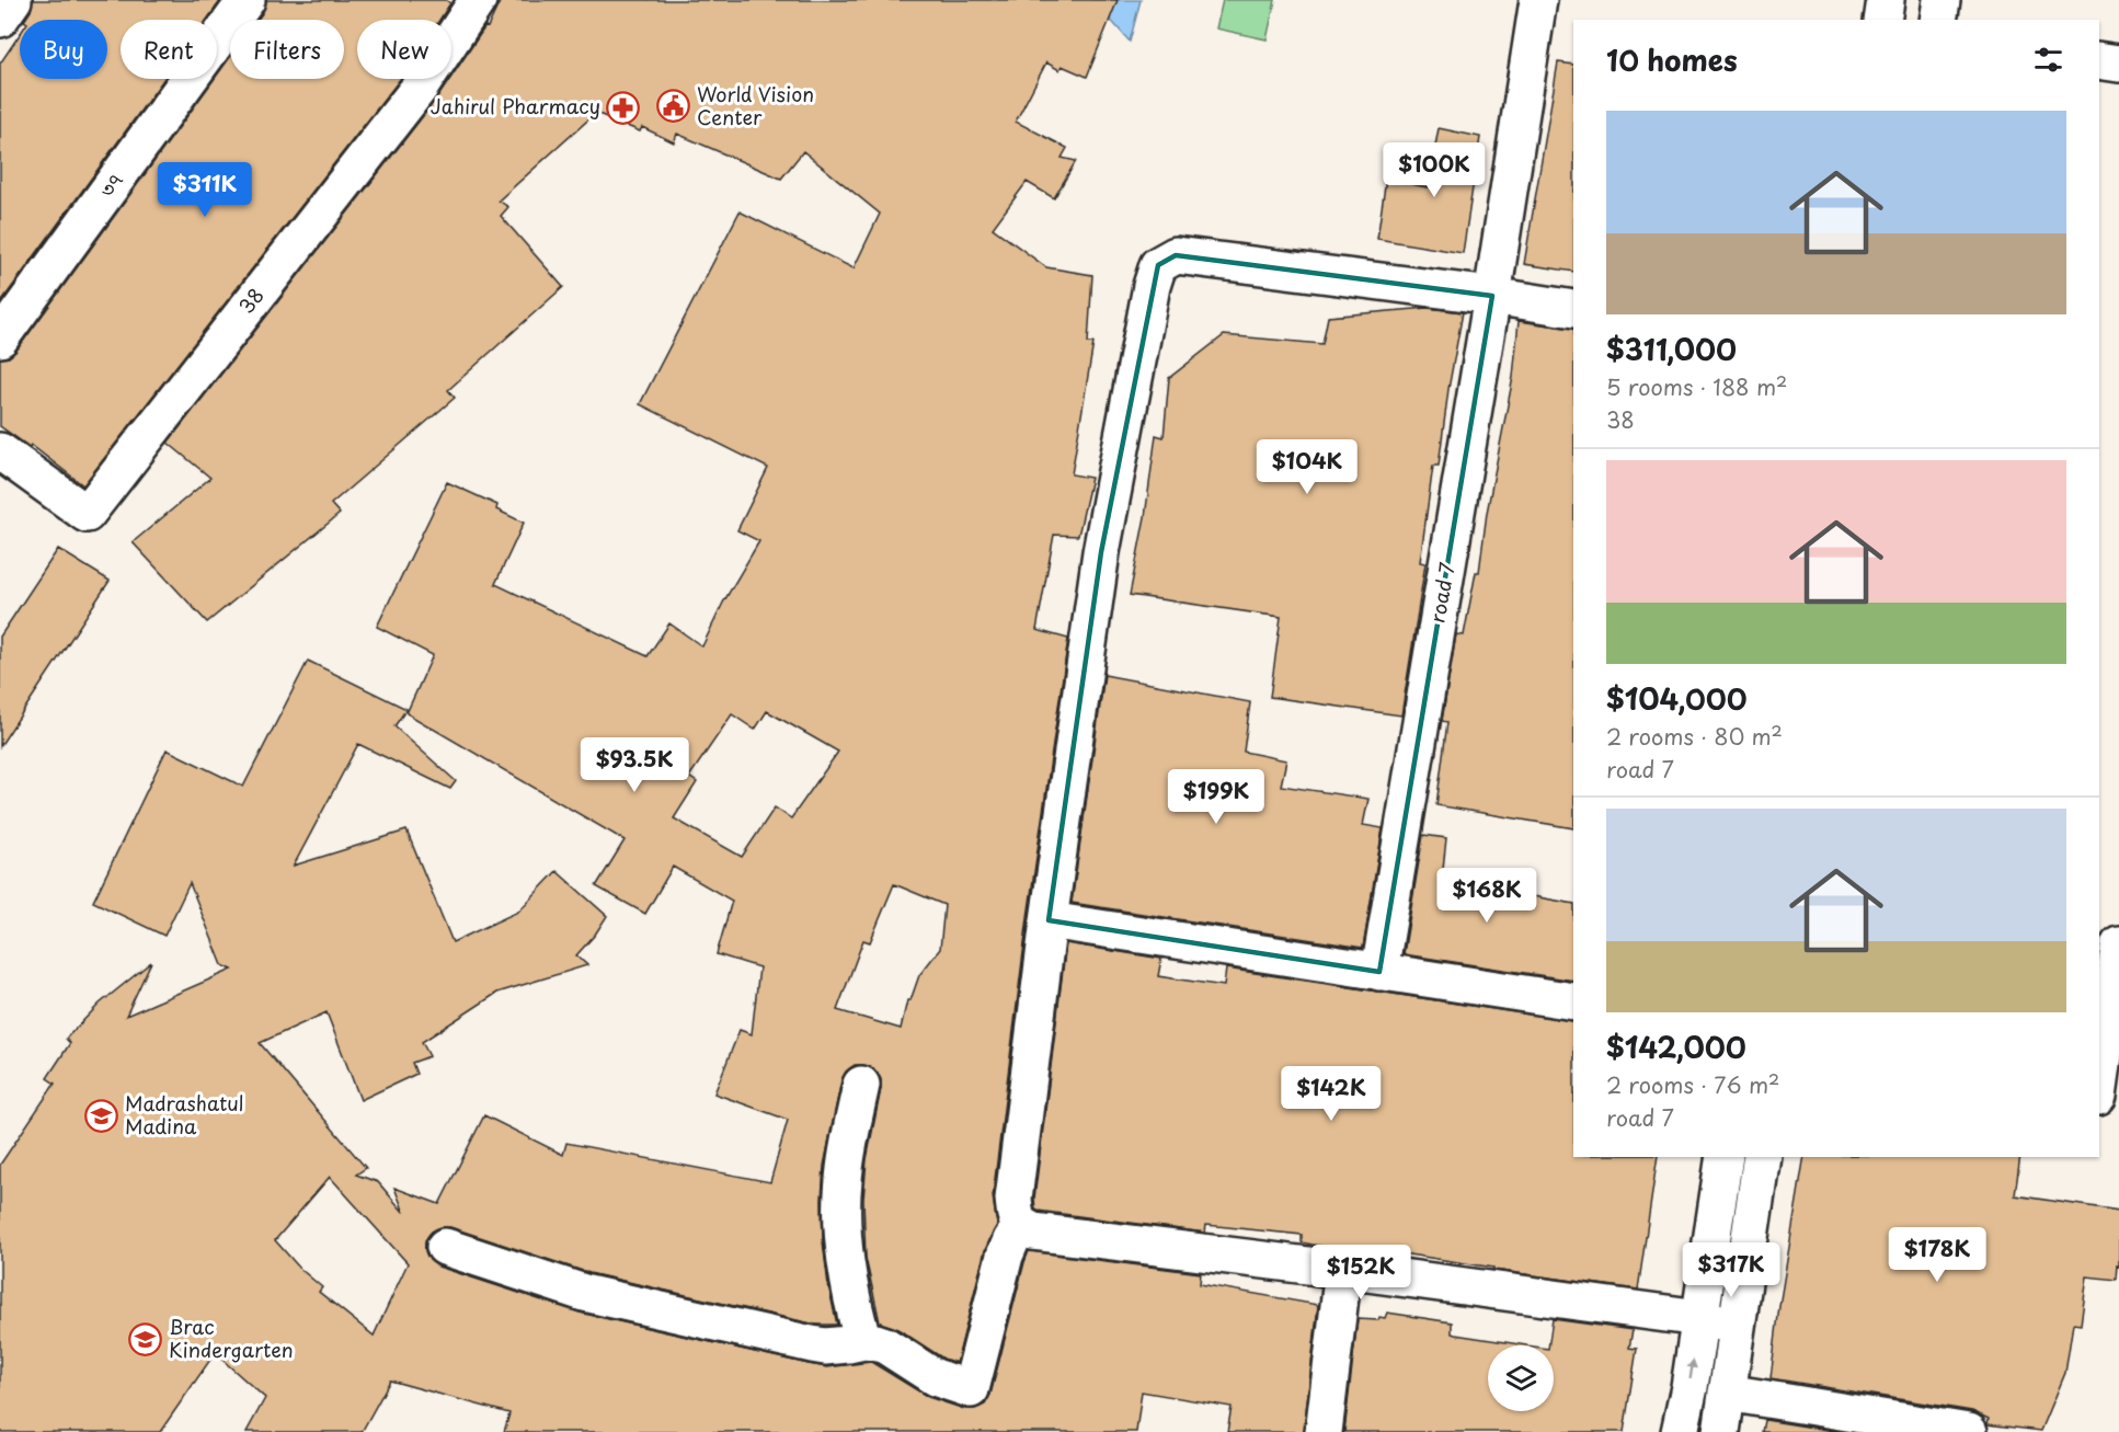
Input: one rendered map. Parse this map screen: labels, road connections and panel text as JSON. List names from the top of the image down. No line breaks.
{"streets":{"street":["৩৭","38","road 7"]},"places":{"public building":["World Vision Center"],"pharmacy":["Jahirul Pharmacy"],"school or university":["Madrashatul Madina","Brac Kindergarten"]},"page":{"chip":["Buy","Rent","Filters","New"],"heading":"10 homes","list":[{"name":"$311,000","note":"5 rooms · 188 m² · 38"},{"name":"$104,000","note":"2 rooms · 80 m² · road 7"},{"name":"$142,000","note":"2 rooms · 76 m² · road 7"}],"price":["$100K","$311K","$104K","$93.5K","$199K","$168K","$142K","$178K","$317K","$152K"]}}
